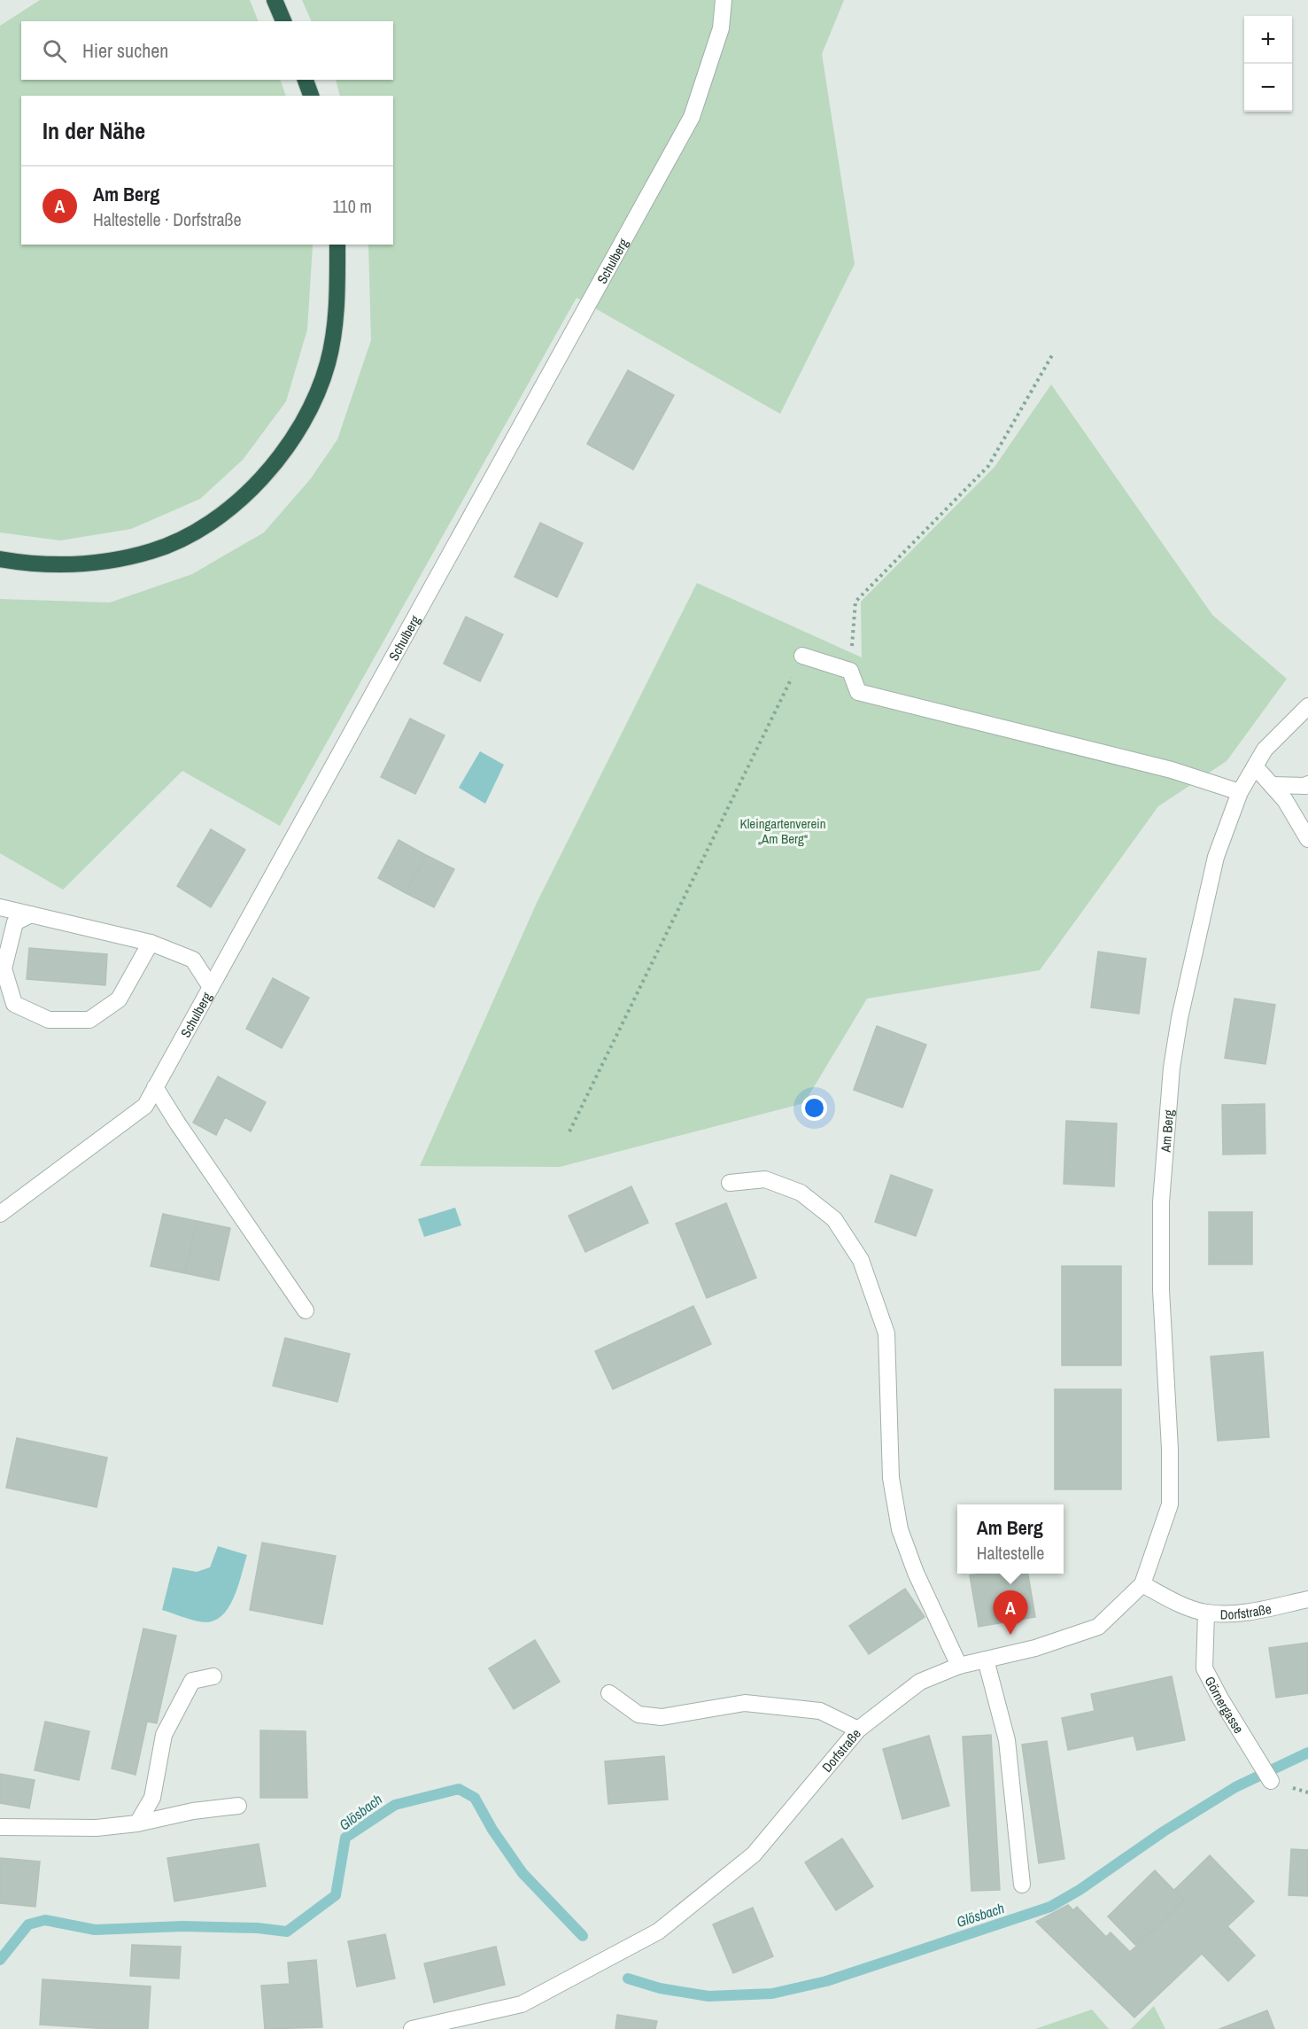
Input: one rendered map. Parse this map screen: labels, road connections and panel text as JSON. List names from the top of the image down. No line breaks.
{"streets":{"street":["Schulberg","Am Berg","Dorfstraße","Görnergasse"]},"crossings":[["Am Berg","Dorfstraße"],["Dorfstraße","Görnergasse"]],"water":["Glösbach"],"parks":["Kleingartenverein „Am Berg“"],"page":{"map_buttons":["+","−"],"search":"Hier suchen","heading":"In der Nähe","list":[{"mark":"A","name":"Am Berg","note":"Haltestelle · Dorfstraße","value":"110 m"}],"popup":["Am Berg","Haltestelle"],"pins":"A"}}
